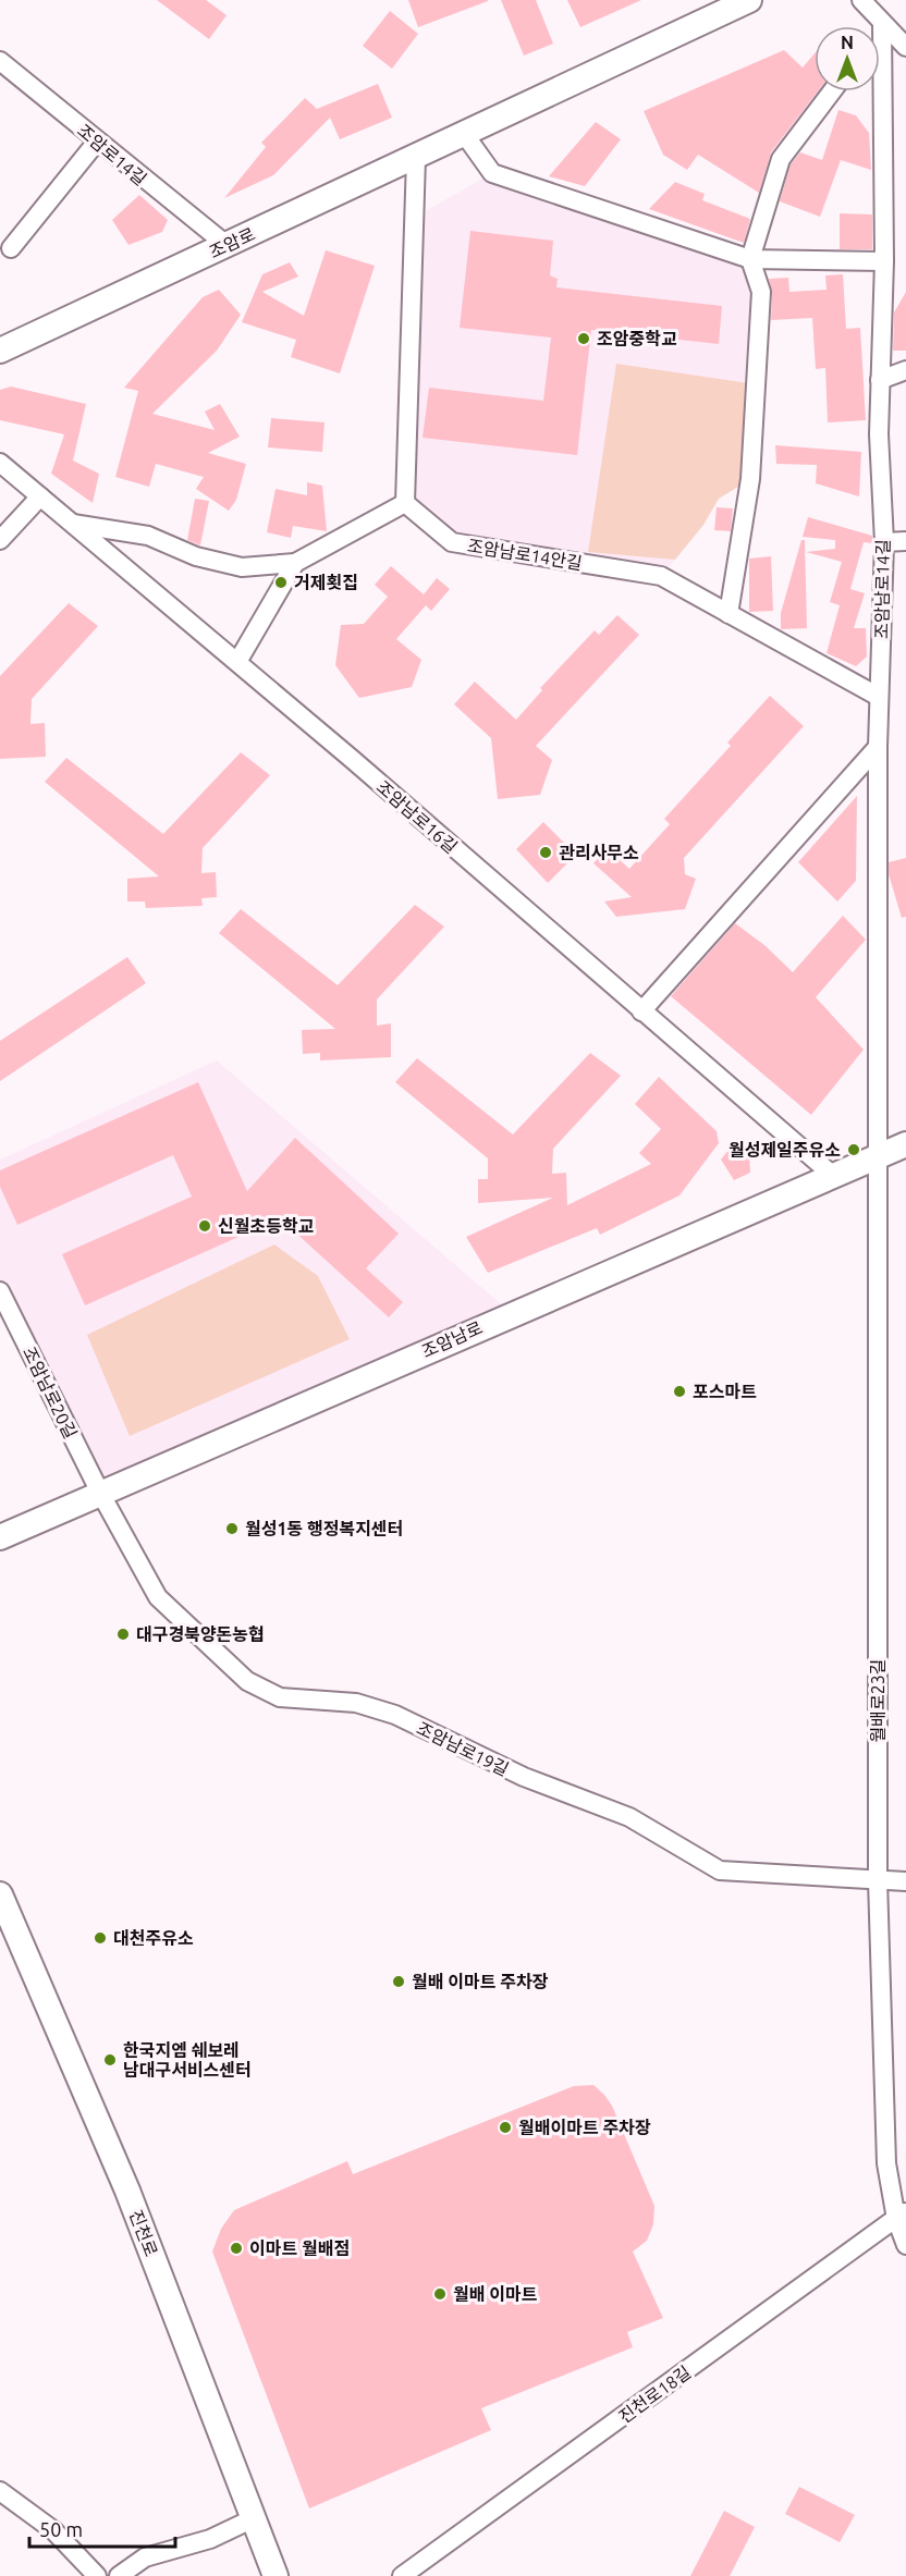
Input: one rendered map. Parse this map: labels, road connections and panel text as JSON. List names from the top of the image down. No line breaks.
{"streets":{"main road":["조암로","조암남로","진천로"],"street":["조암로14길","조암남로14안길","조암남로14길","조암남로16길","조암남로20길","월배로23길","조암남로19길","진천로18길"]},"crossings":[["조암로14길","조암로"],["조암남로14안길","조암남로14길"],["조암남로14길","조암남로"],["조암남로14길","월배로23길"],["조암남로16길","조암남로"],["조암남로","조암남로20길"],["조암남로","월배로23길"],["조암남로","조암남로19길"],["조암남로20길","조암남로19길"],["월배로23길","조암남로19길"],["월배로23길","진천로18길"]],"places":["조암중학교","거제횟집","관리사무소","월성제일주유소","신월초등학교","포스마트","월성1동 행정복지센터","대구경북양돈농협","대천주유소","월배 이마트 주차장","한국지엠 쉐보레 남대구서비스센터","월배이마트 주차장","이마트 월배점","월배 이마트"],"scale_bar":"50 m","north":"top"}
